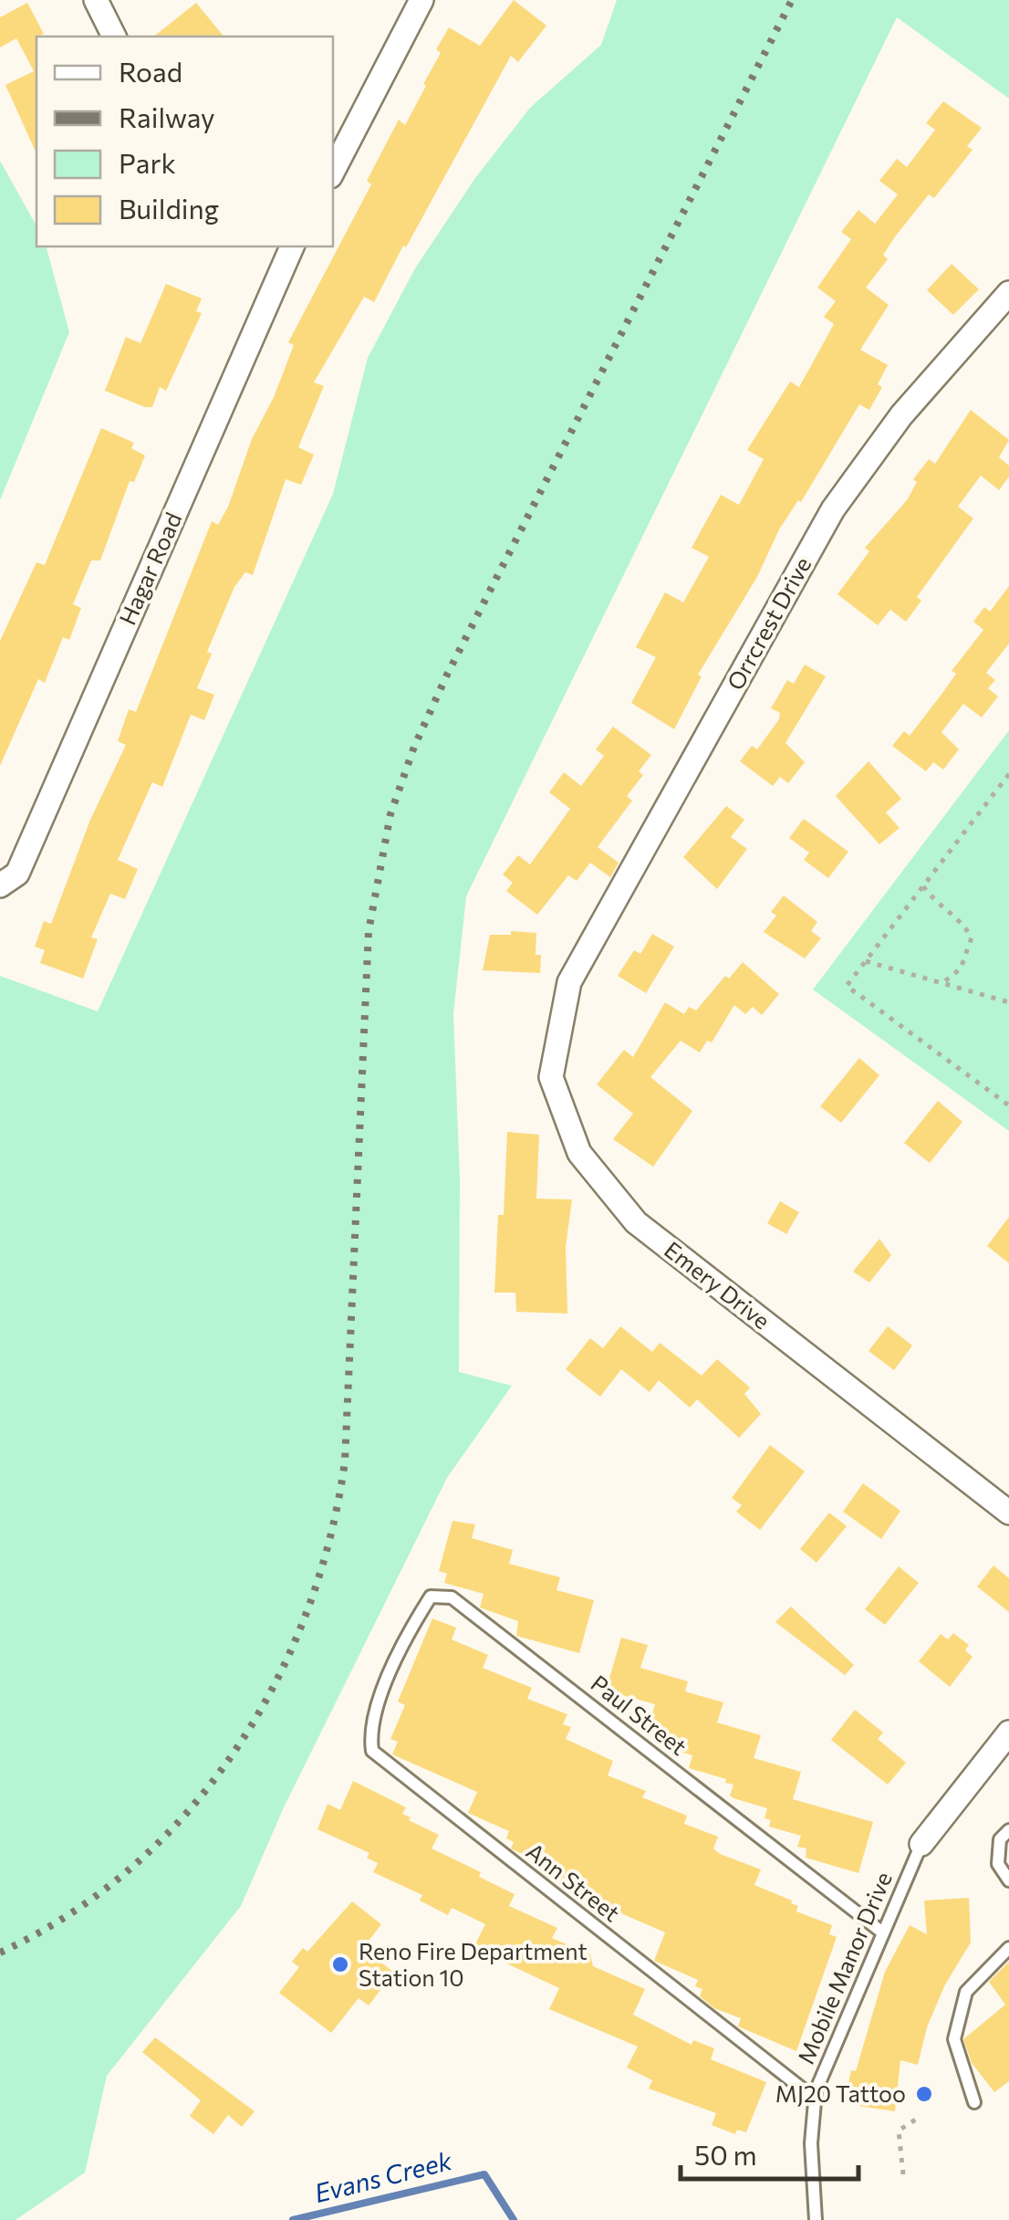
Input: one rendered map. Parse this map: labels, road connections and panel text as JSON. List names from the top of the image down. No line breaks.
{"streets":{"street":["Hagar Road","Orrcrest Drive","Emery Drive"],"lane":["Paul Street","Ann Street","Mobile Manor Drive"]},"crossings":[["Orrcrest Drive","Emery Drive"],["Paul Street","Ann Street"],["Paul Street","Mobile Manor Drive"],["Ann Street","Mobile Manor Drive"]],"water":["Evans Creek"],"places":["Reno Fire Department Station 10","MJ20 Tattoo"],"legend":["Road","Railway","Park","Building"],"scale_bar":"50 m"}
